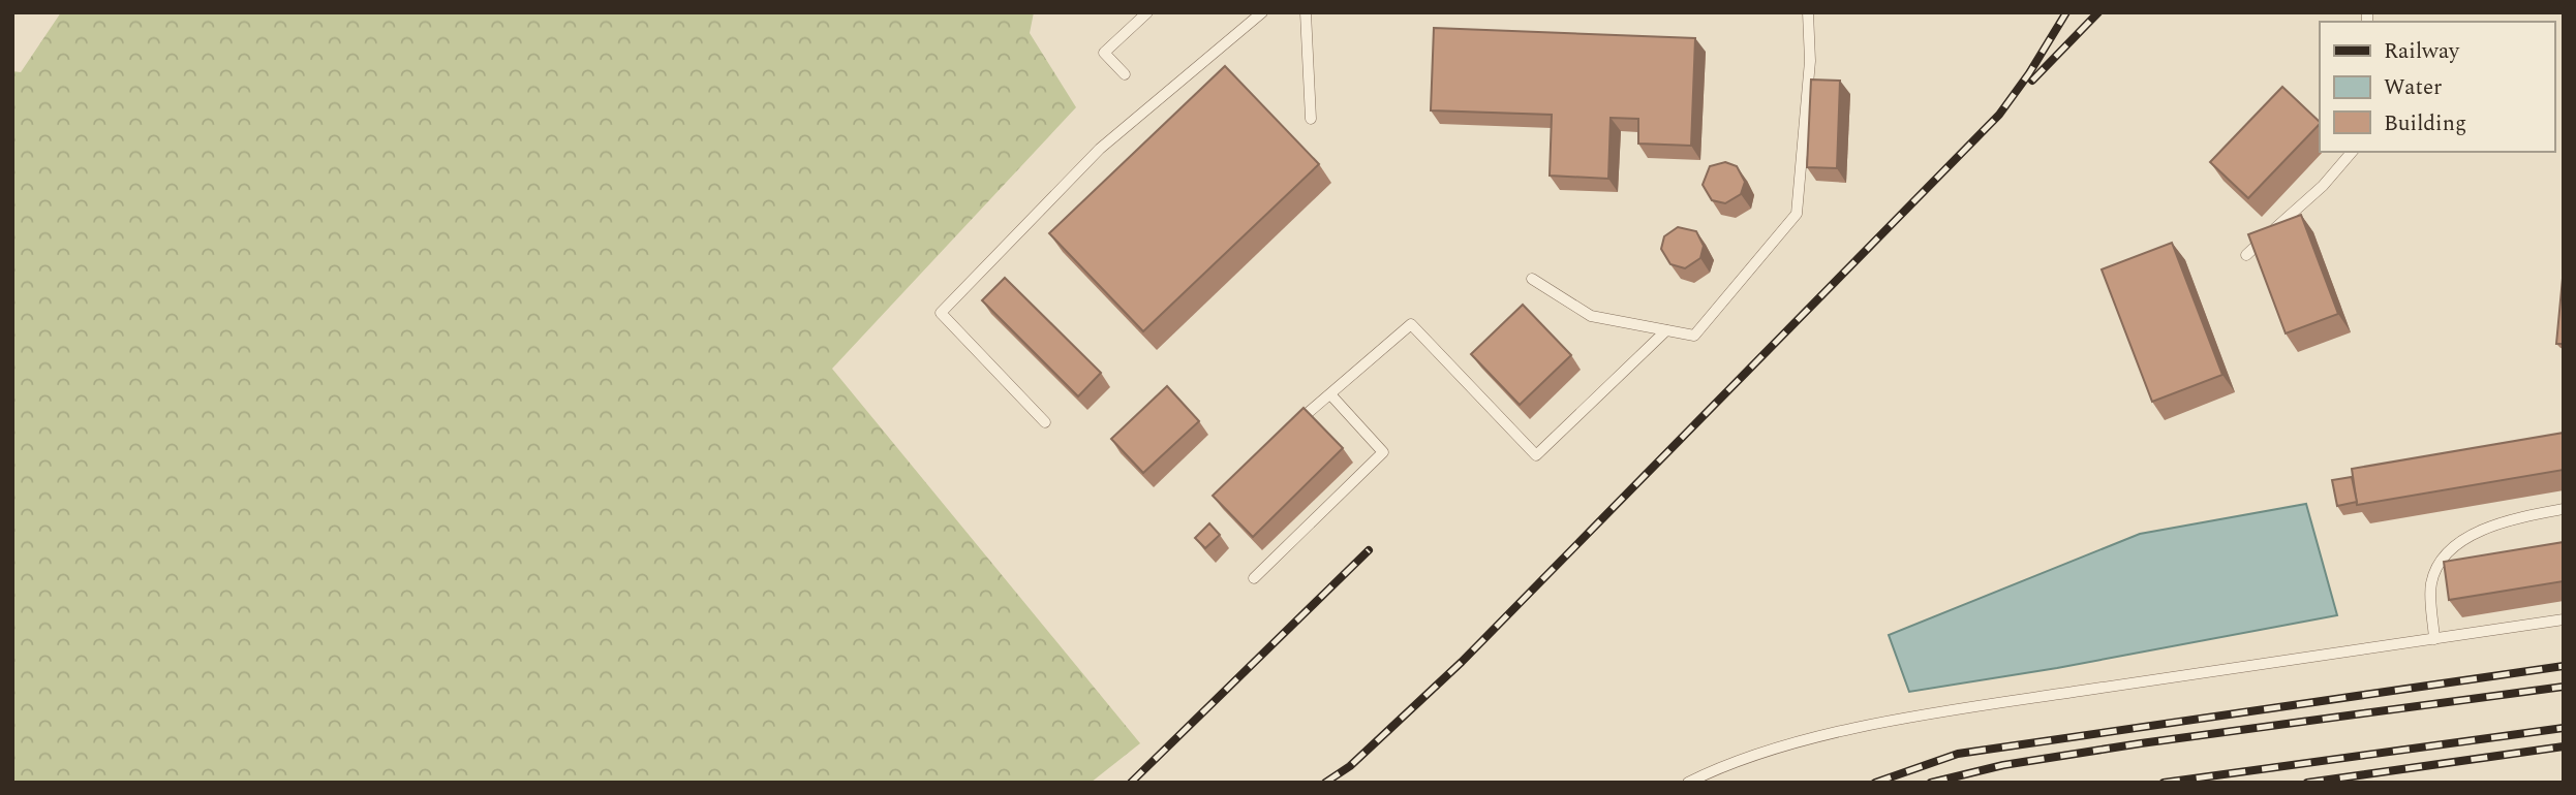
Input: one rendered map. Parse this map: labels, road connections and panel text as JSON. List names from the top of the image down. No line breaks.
{"legend":["Railway","Water","Building"]}
